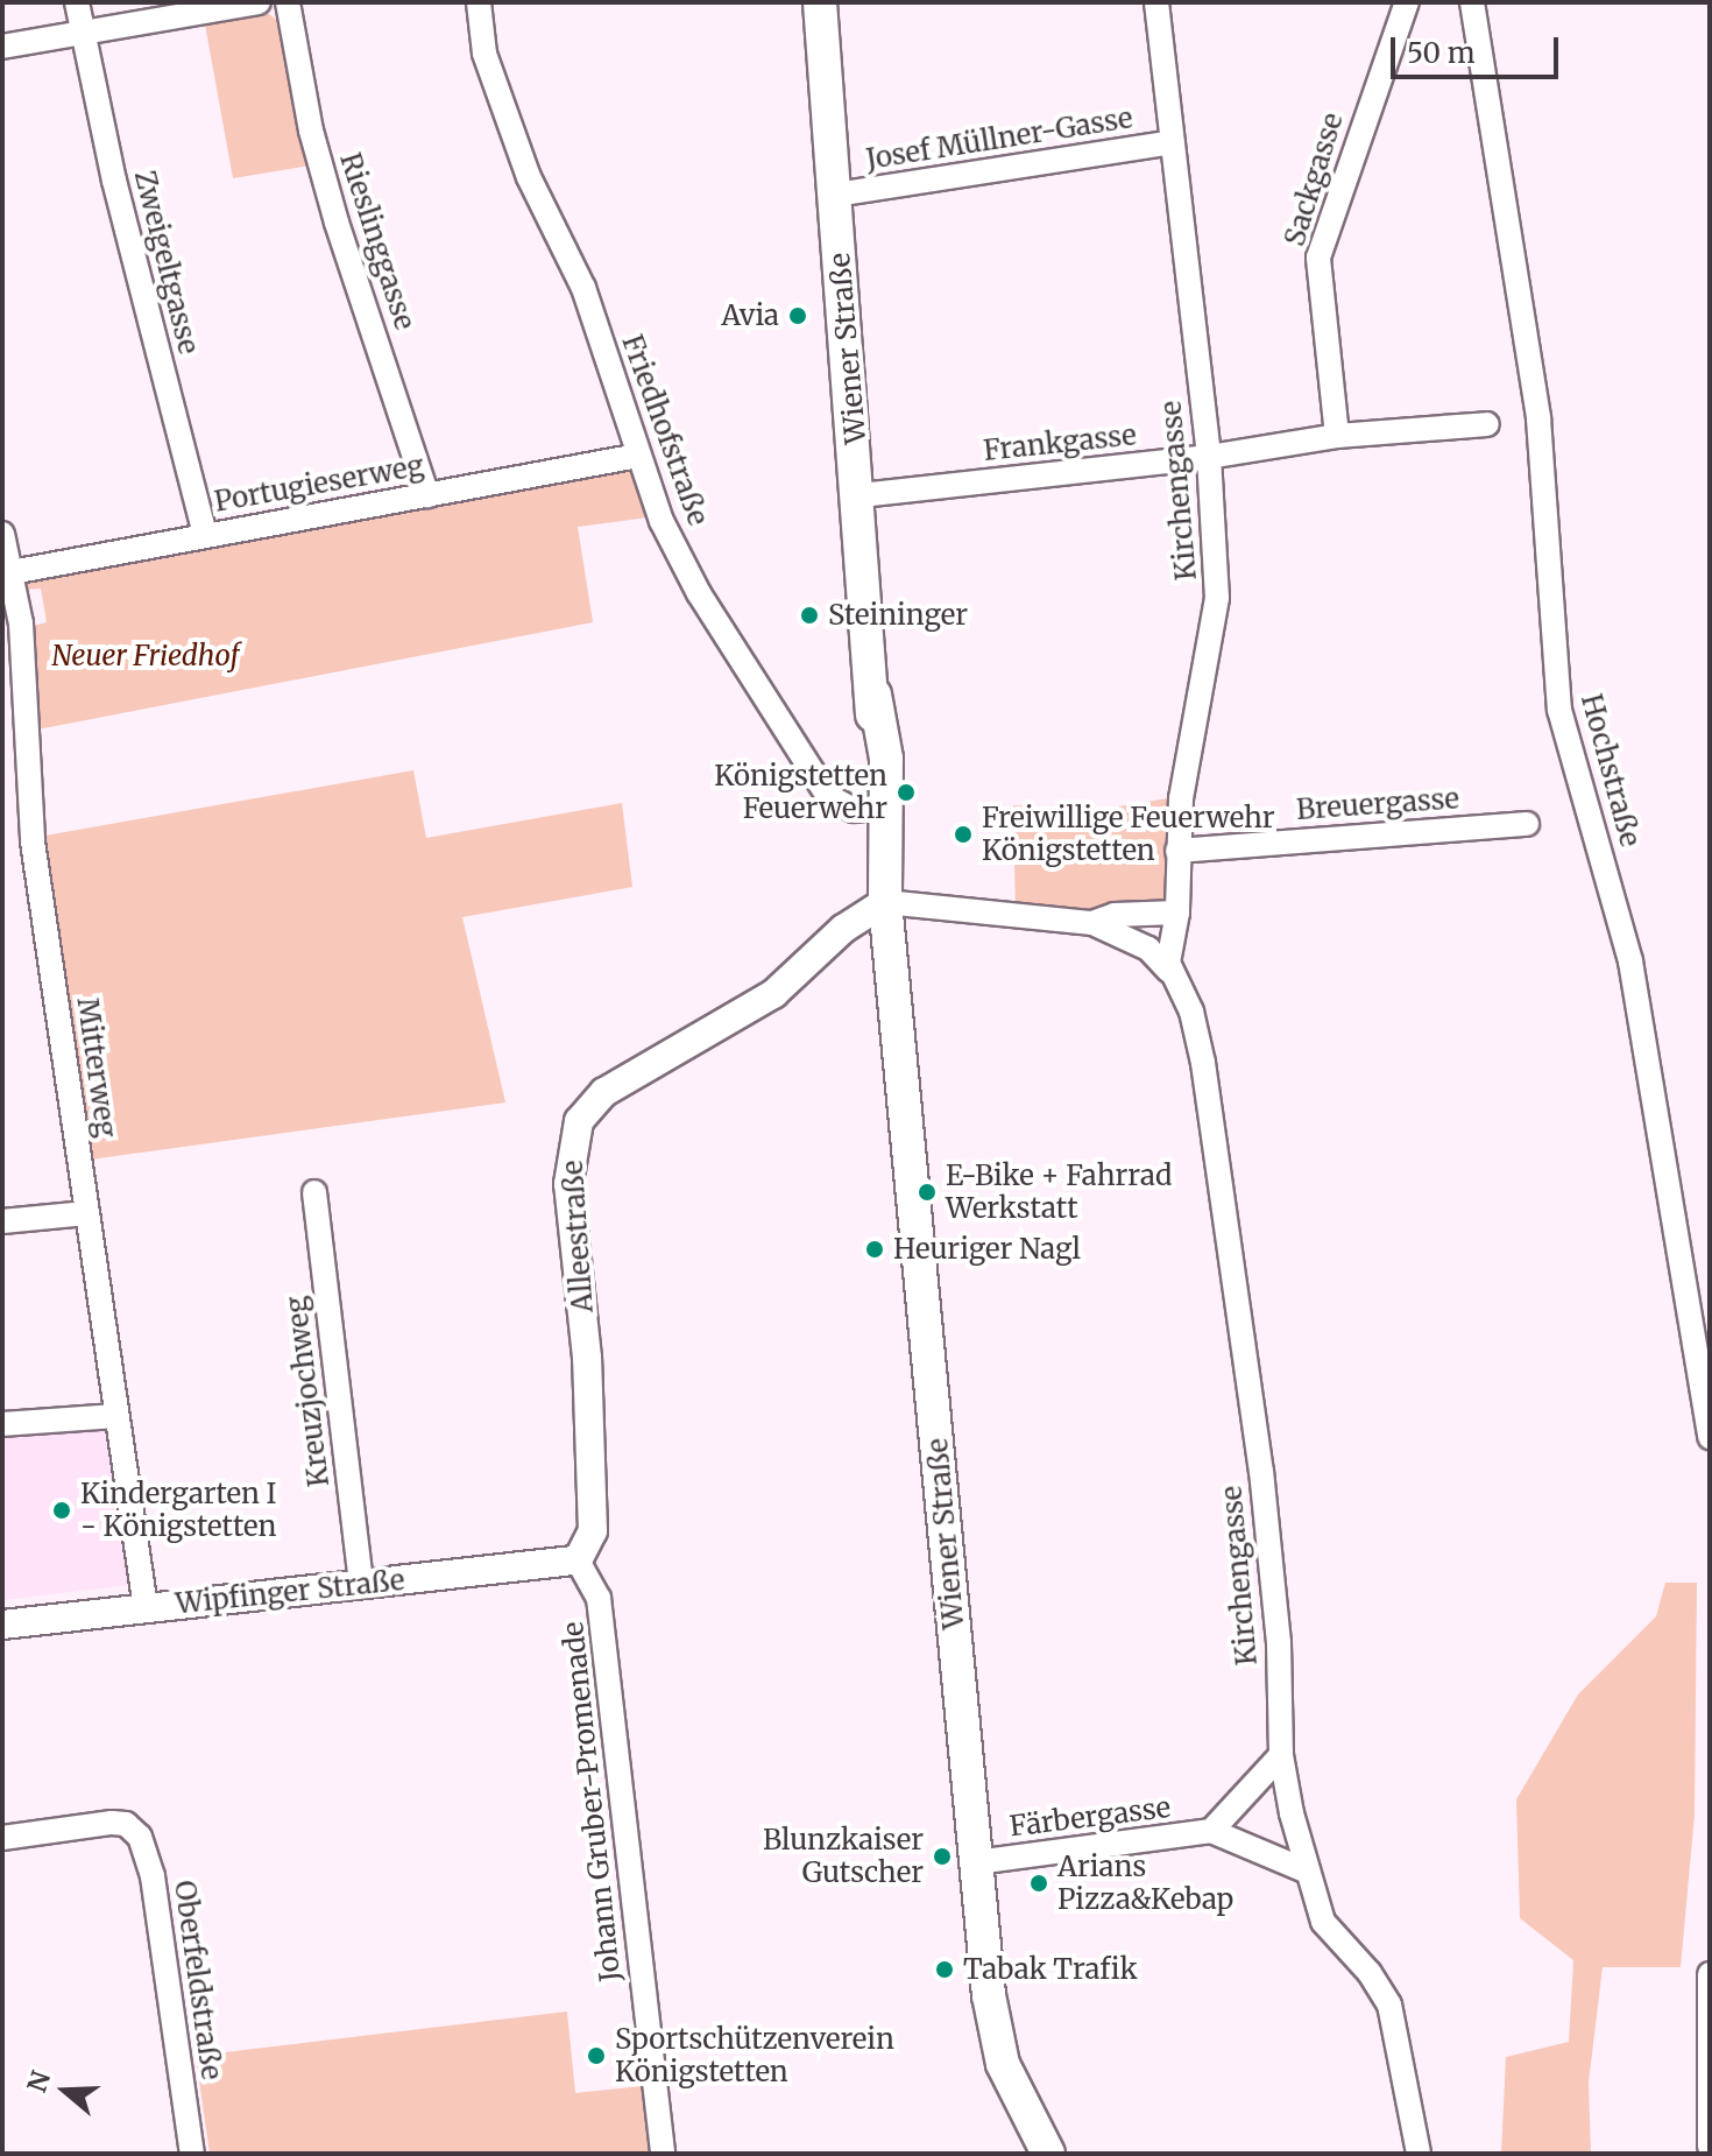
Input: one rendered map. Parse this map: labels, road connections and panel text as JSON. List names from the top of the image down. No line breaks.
{"streets":{"main road":["Wiener Straße"],"street":["Josef Müllner-Gasse","Sackgasse","Rieslinggasse","Zweigeltgasse","Friedhofstraße","Frankgasse","Portugieserweg","Kirchengasse","Hochstraße","Breuergasse","Mitterweg","Alleestraße","Kreuzjochweg","Wipfinger Straße","Johann Gruber-Promenade","Färbergasse","Oberfeldstraße"]},"crossings":[["Josef Müllner-Gasse","Wiener Straße"],["Josef Müllner-Gasse","Kirchengasse"],["Sackgasse","Frankgasse"],["Rieslinggasse","Portugieserweg"],["Zweigeltgasse","Portugieserweg"],["Wiener Straße","Friedhofstraße"],["Wiener Straße","Frankgasse"],["Wiener Straße","Kirchengasse"],["Wiener Straße","Alleestraße"],["Wiener Straße","Färbergasse"],["Friedhofstraße","Portugieserweg"],["Frankgasse","Kirchengasse"],["Portugieserweg","Mitterweg"],["Kirchengasse","Breuergasse"],["Kirchengasse","Alleestraße"],["Kirchengasse","Färbergasse"],["Mitterweg","Wipfinger Straße"],["Alleestraße","Wipfinger Straße"],["Alleestraße","Johann Gruber-Promenade"],["Kreuzjochweg","Wipfinger Straße"],["Wipfinger Straße","Johann Gruber-Promenade"]],"parks":["Neuer Friedhof"],"places":["Avia","Steininger","Königstetten Feuerwehr","Freiwillige Feuerwehr Königstetten","E-Bike + Fahrrad Werkstatt","Heuriger Nagl","Kindergarten I - Königstetten","Blunzkaiser Gutscher","Arians Pizza&Kebap","Tabak Trafik","Sportschützenverein Königstetten"],"scale_bar":"50 m","north":"left"}
